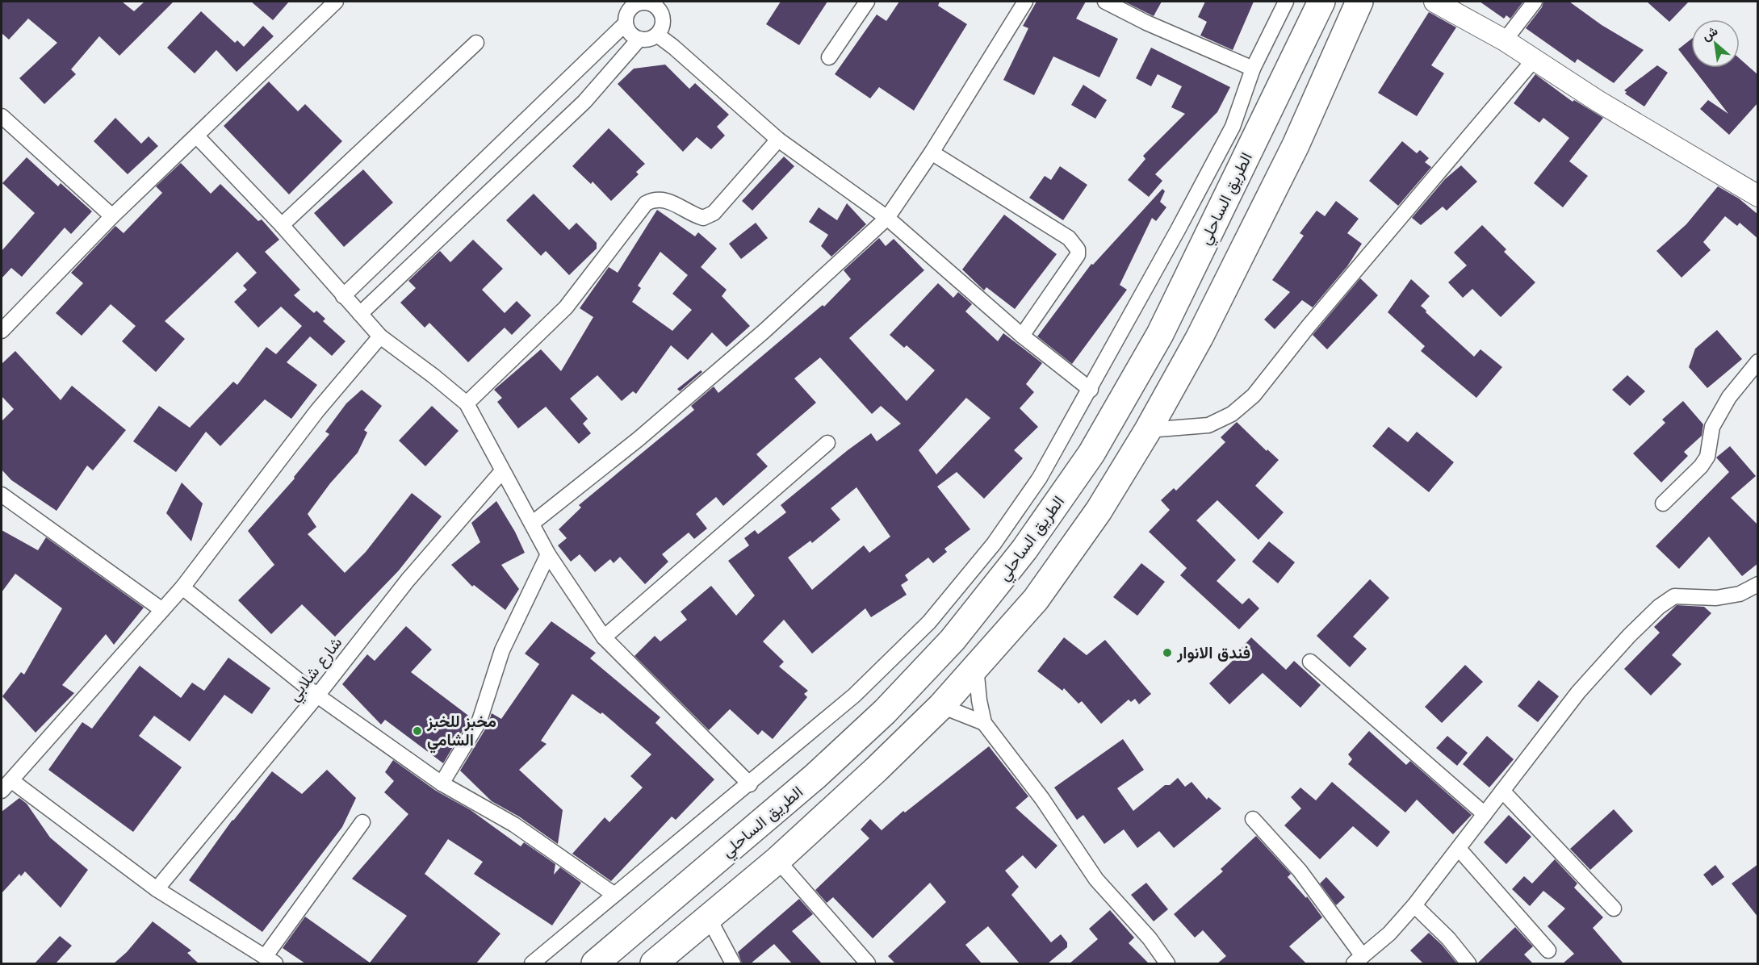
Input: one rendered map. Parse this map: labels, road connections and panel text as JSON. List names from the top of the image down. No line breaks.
{"streets":{"highway":["الطريق الساحلي"],"street":["شارع شلابي"]},"places":["فندق الانوار","مخبز للخبز الشامي"],"north":"top left"}
